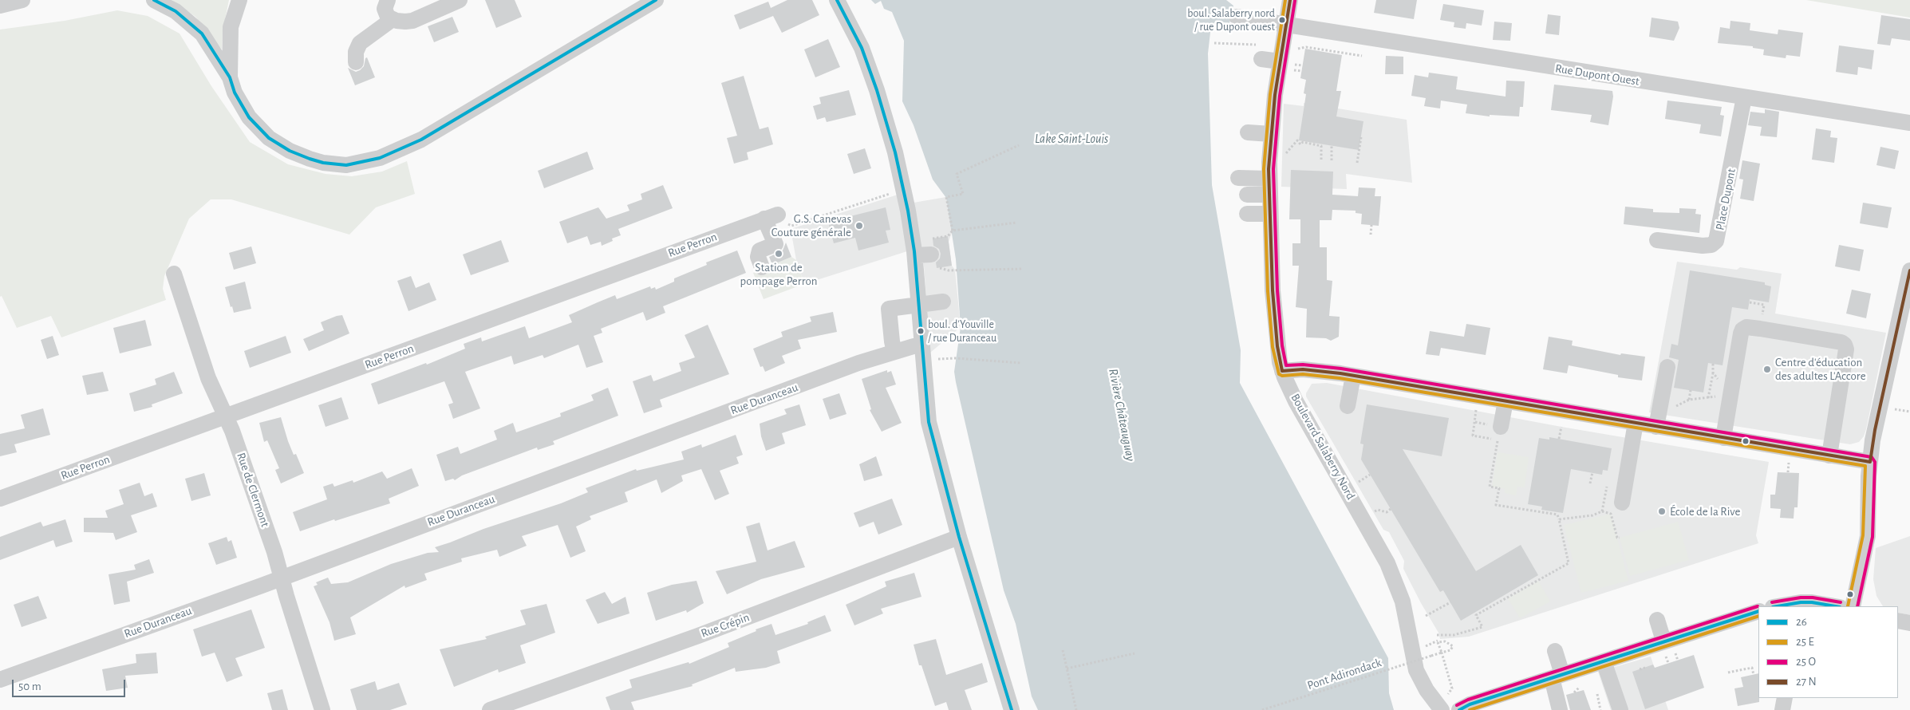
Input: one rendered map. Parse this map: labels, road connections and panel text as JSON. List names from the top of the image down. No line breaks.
{"streets":{"street":["Rue Dupont Ouest","Place Dupont","Rue Perron","Rue Duranceau","Boulevard Salaberry Nord","Rue de Clermont","Rue Crépin"],"path":["Pont Adirondack"]},"crossings":[["Rue Dupont Ouest","Place Dupont"],["Rue Dupont Ouest","Boulevard Salaberry Nord"],["Rue Perron","Rue de Clermont"],["Rue Duranceau","Rue de Clermont"]],"water":["Lake Saint-Louis","Rivière Châteauguay"],"places":["boul. Salaberry nord / rue Dupont ouest","G.S. Canevas Couture générale","Station de pompage Perron","boul. d'Youville / rue Duranceau","Centre d'éducation des adultes L'Accore","École de la Rive"],"lines":["transit line 26"],"legend":["26","25 E","25 O","27 N"],"scale_bar":"50 m"}
